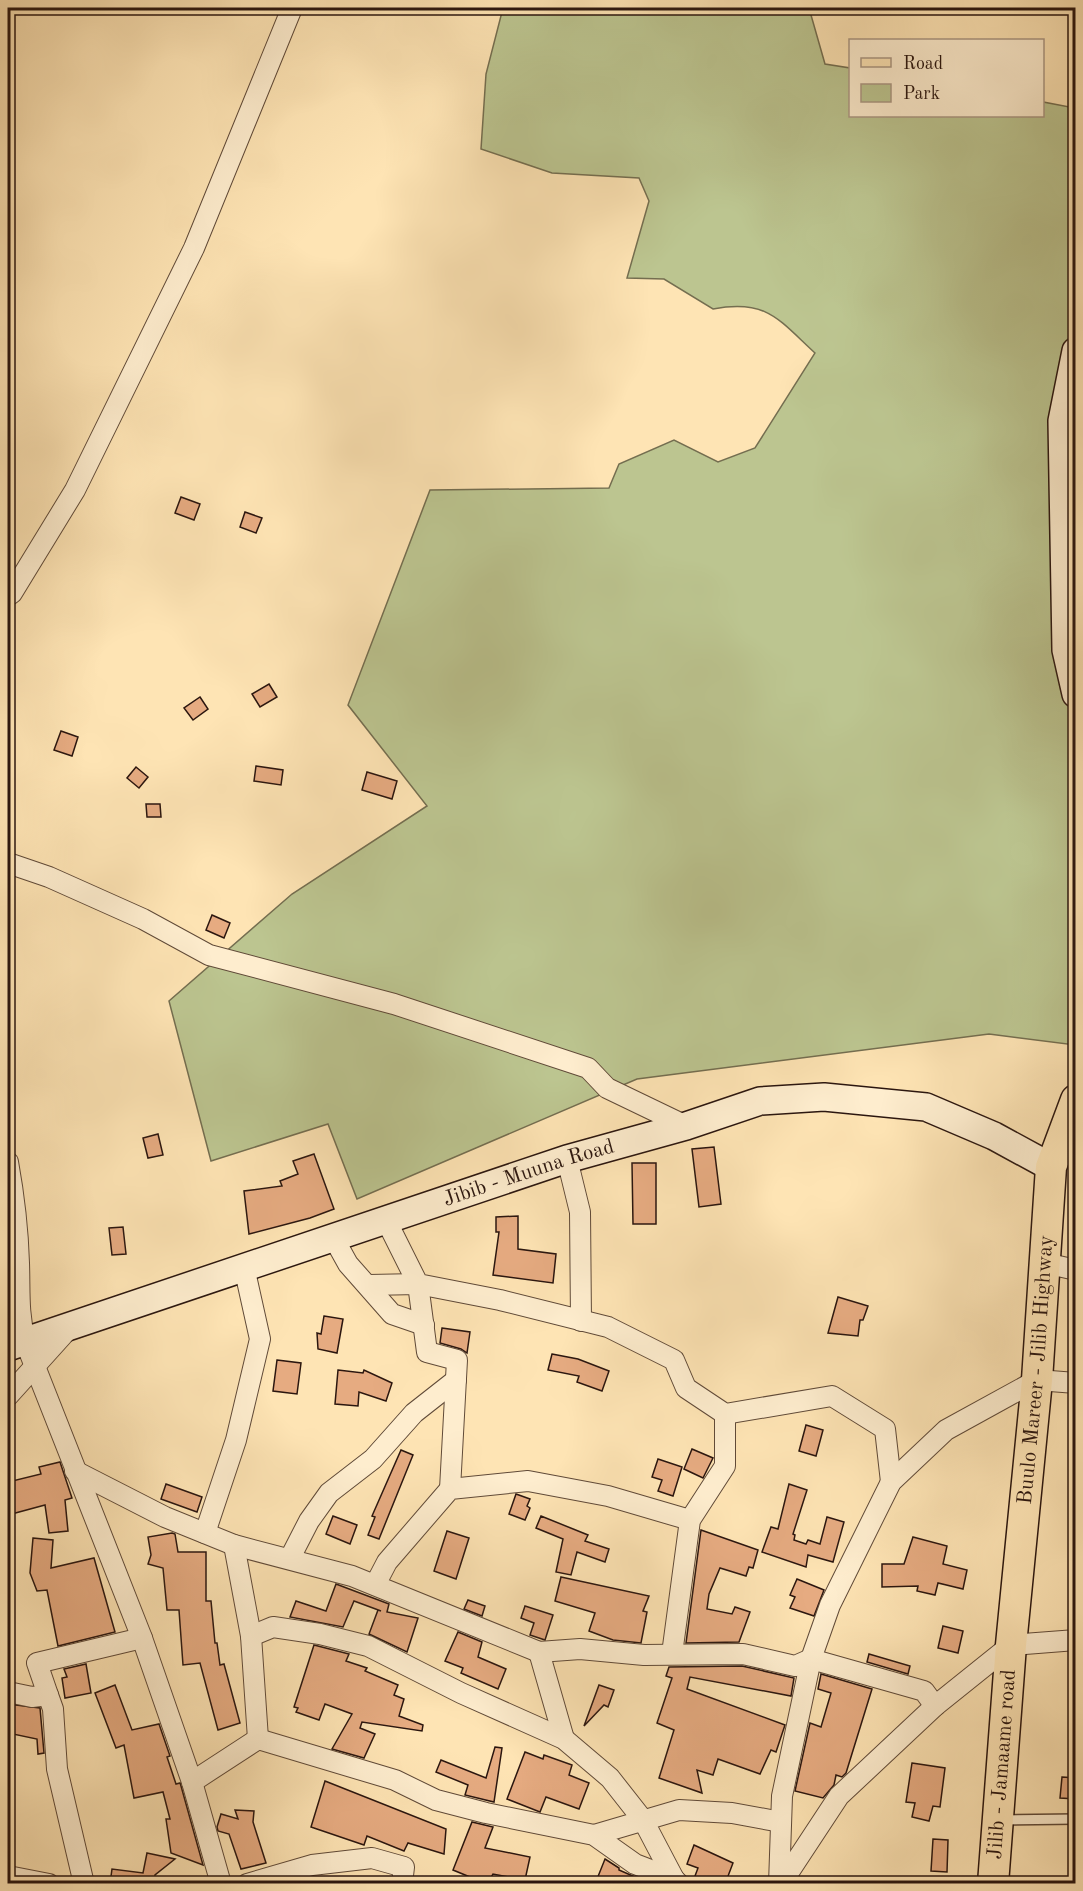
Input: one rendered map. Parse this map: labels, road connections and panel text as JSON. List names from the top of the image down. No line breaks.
{"streets":{"main road":["Buulo Mareer - Jilib Highway","Jilib - Jamaame road"],"street":["Jibib - Muuna Road"]},"crossings":[["Jibib - Muuna Road","Buulo Mareer - Jilib Highway"],["Buulo Mareer - Jilib Highway","Jilib - Jamaame road"]],"legend":["Road","Park"]}
